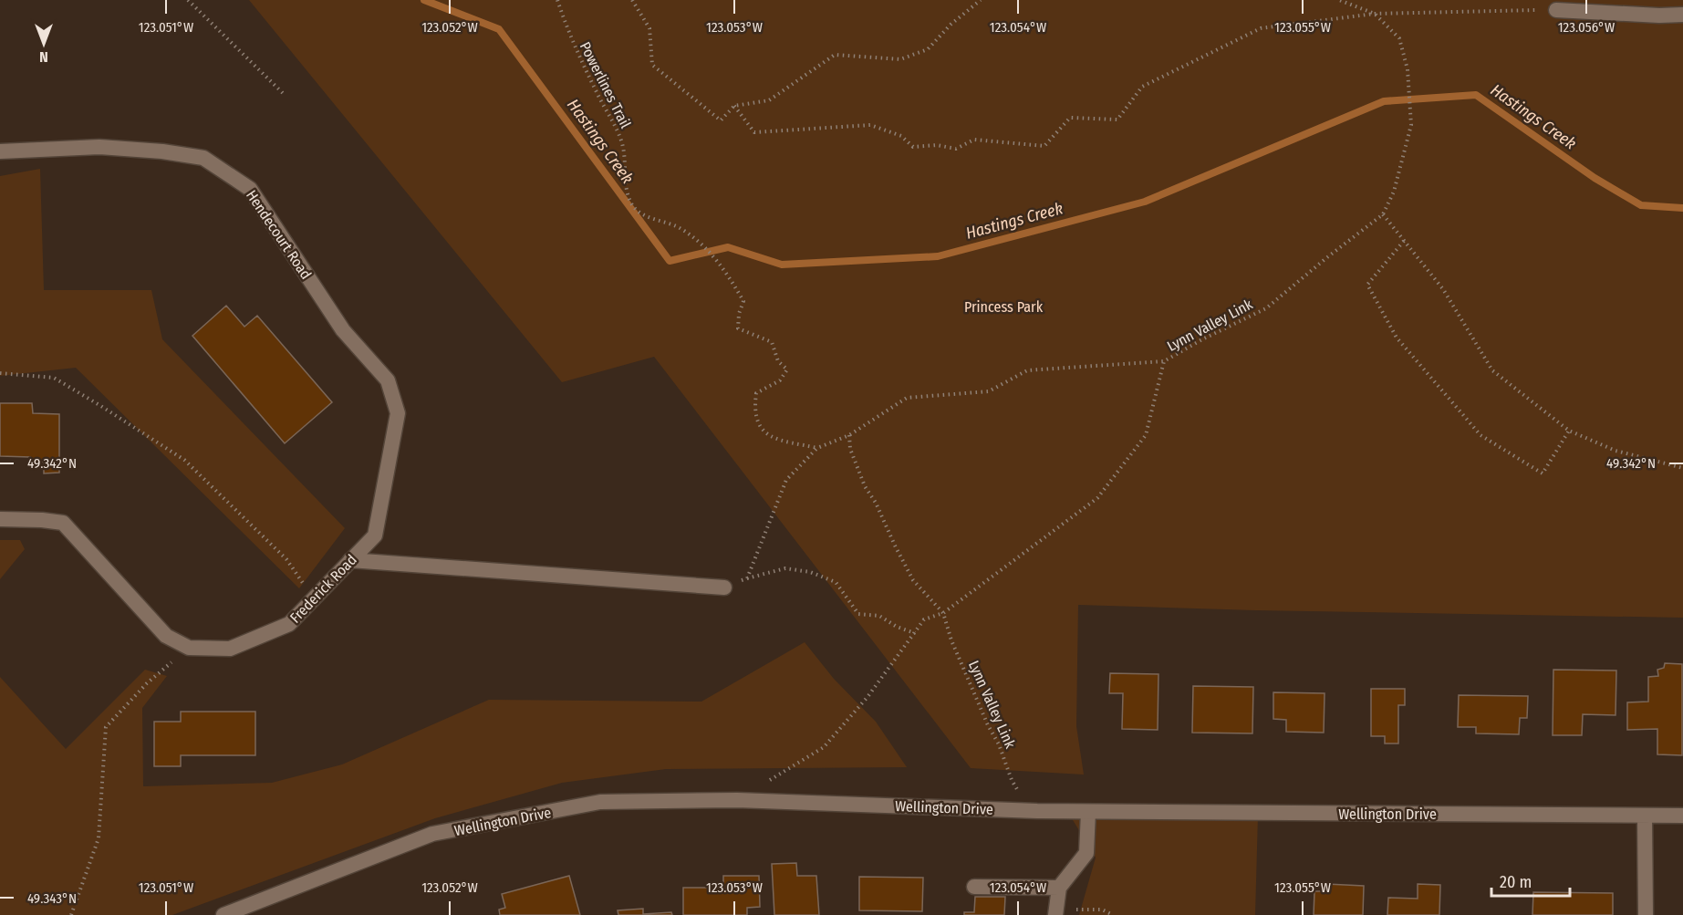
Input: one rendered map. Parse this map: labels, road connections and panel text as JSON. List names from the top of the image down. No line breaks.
{"streets":{"street":["Hendecourt Road","Frederick Road","Wellington Drive"],"path":["Powerlines Trail","Lynn Valley Link"]},"crossings":[["Hendecourt Road","Frederick Road"],["Lynn Valley Link","Wellington Drive"]],"water":["Hastings Creek"],"parks":["Princess Park"],"scale_bar":"20 m","north":"bottom","coordinates":["123.051°W","123.052°W","123.053°W","123.054°W","123.055°W","123.056°W","49.342°N","49.343°N"]}
